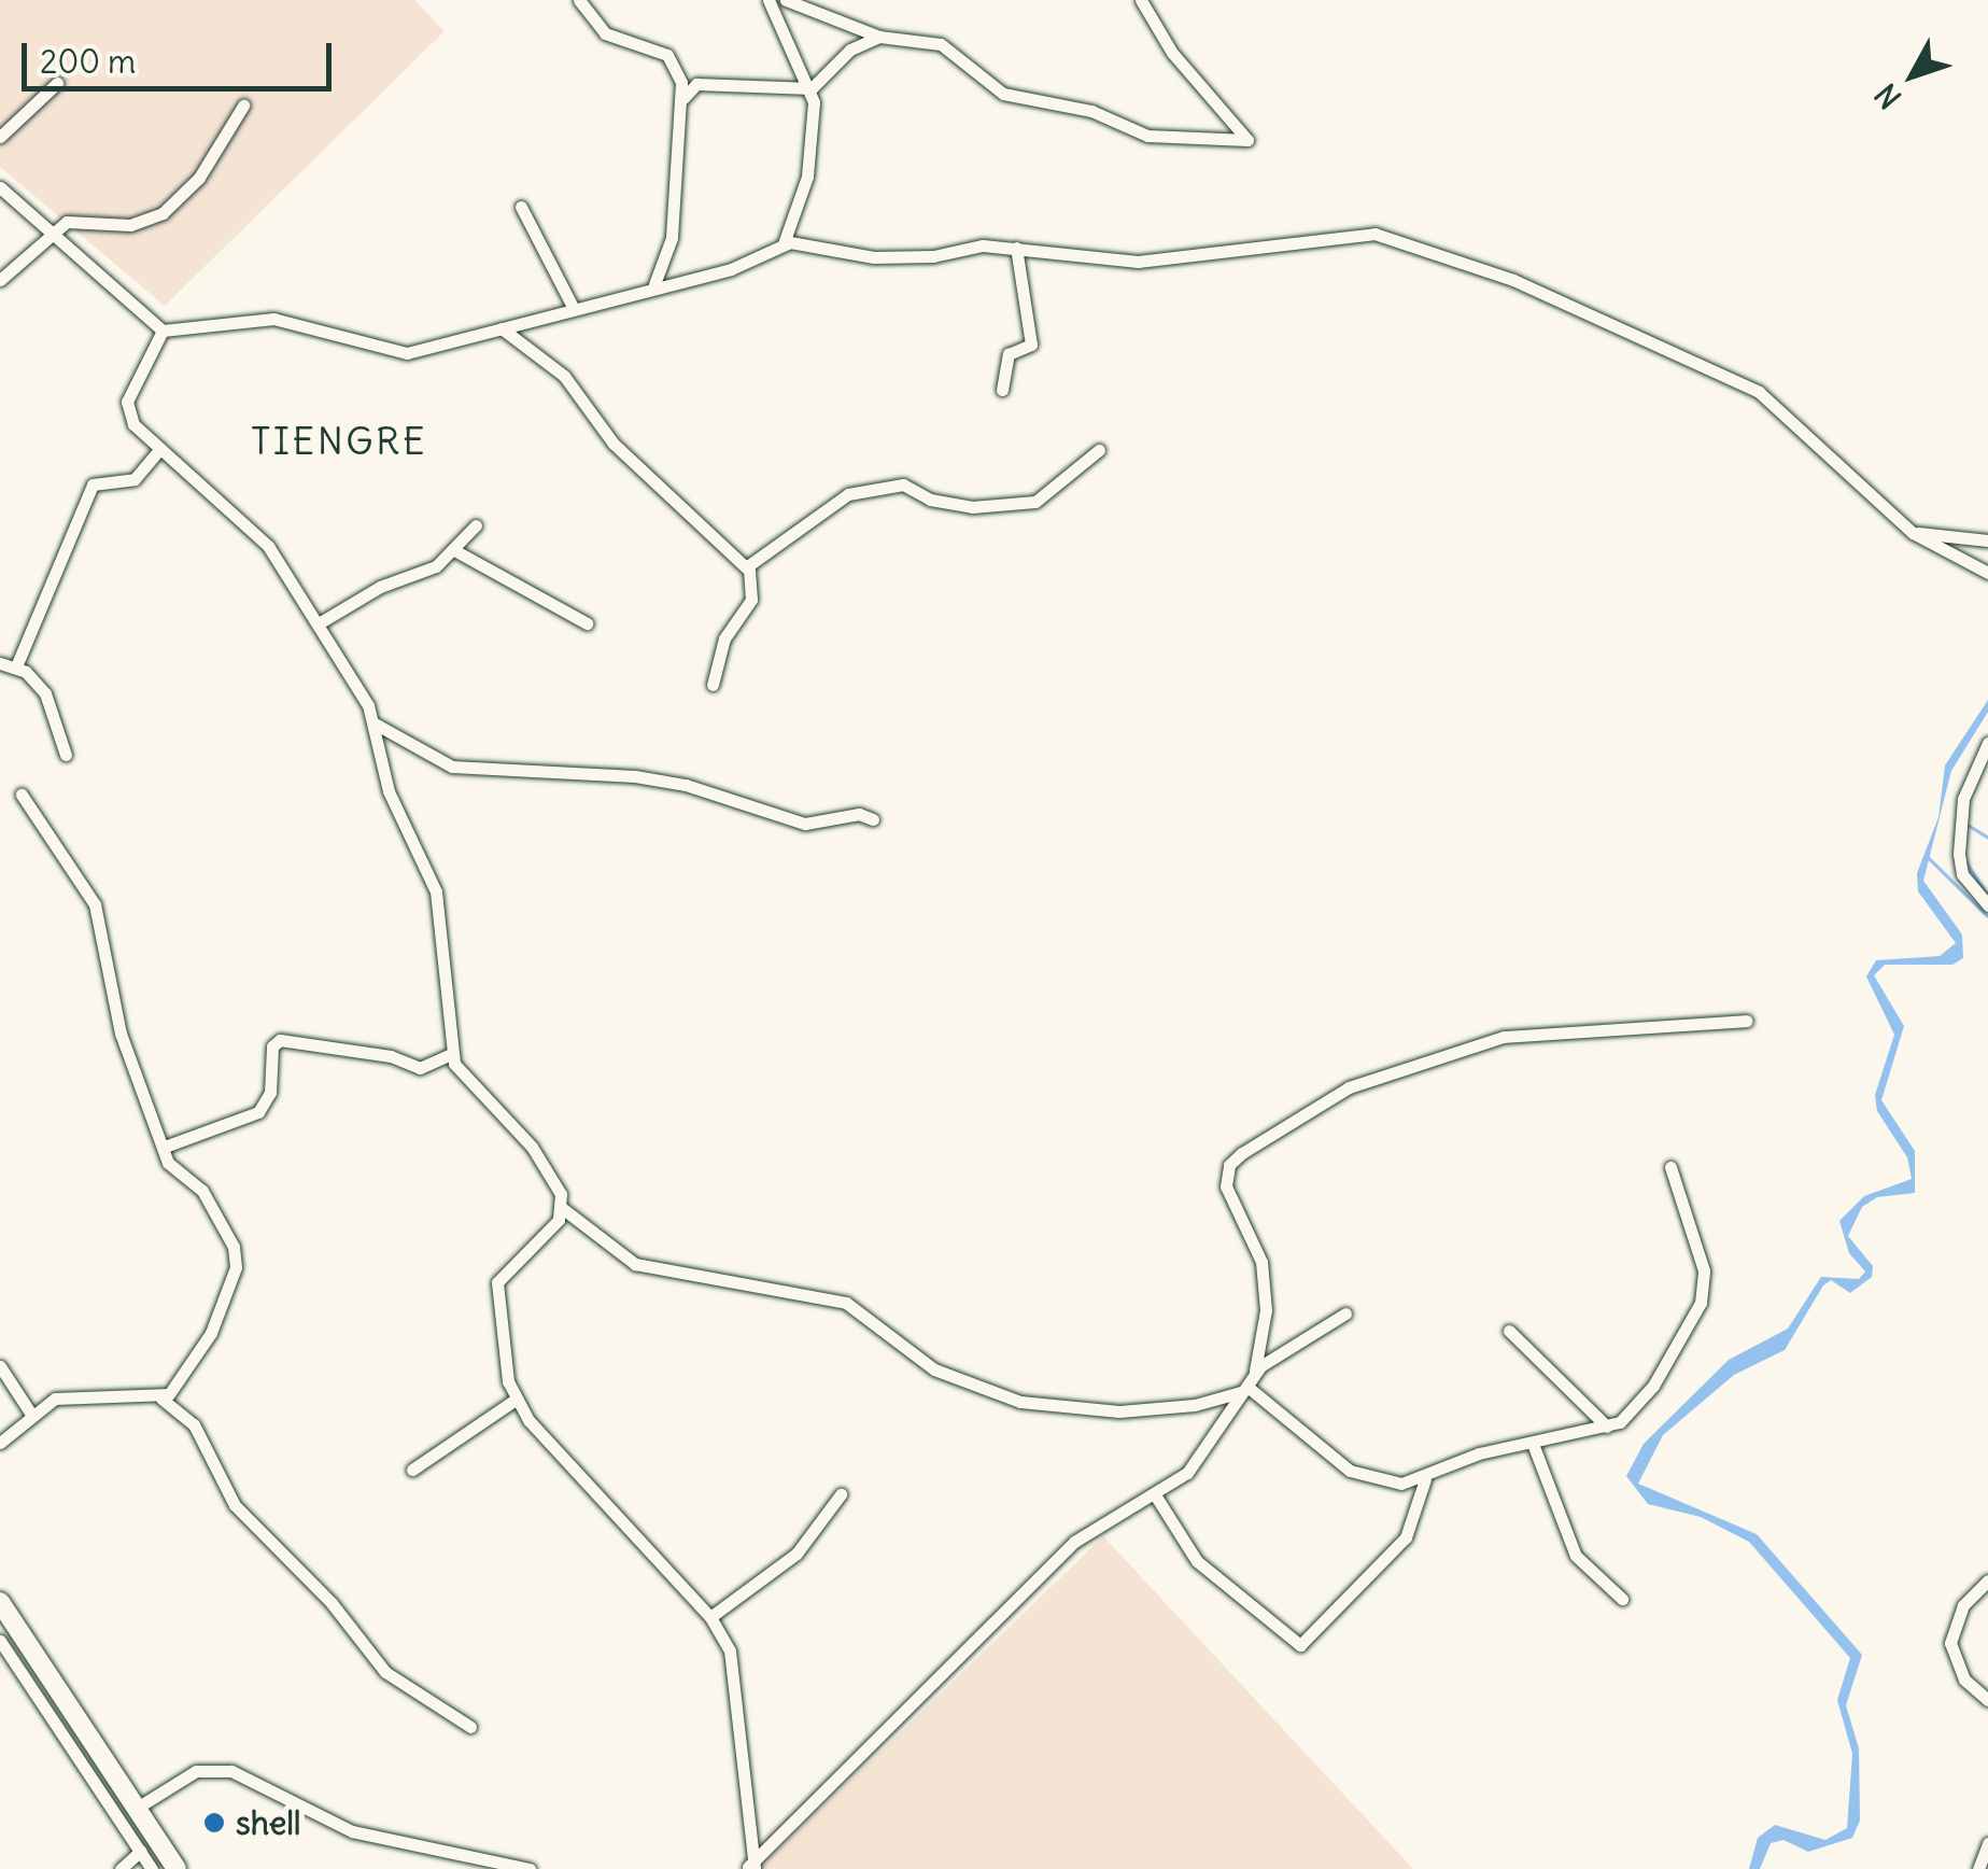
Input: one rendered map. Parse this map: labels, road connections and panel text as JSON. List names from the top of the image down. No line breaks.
{"districts":["TIENGRE"],"places":["shell"],"scale_bar":"200 m","north":"bottom left"}
